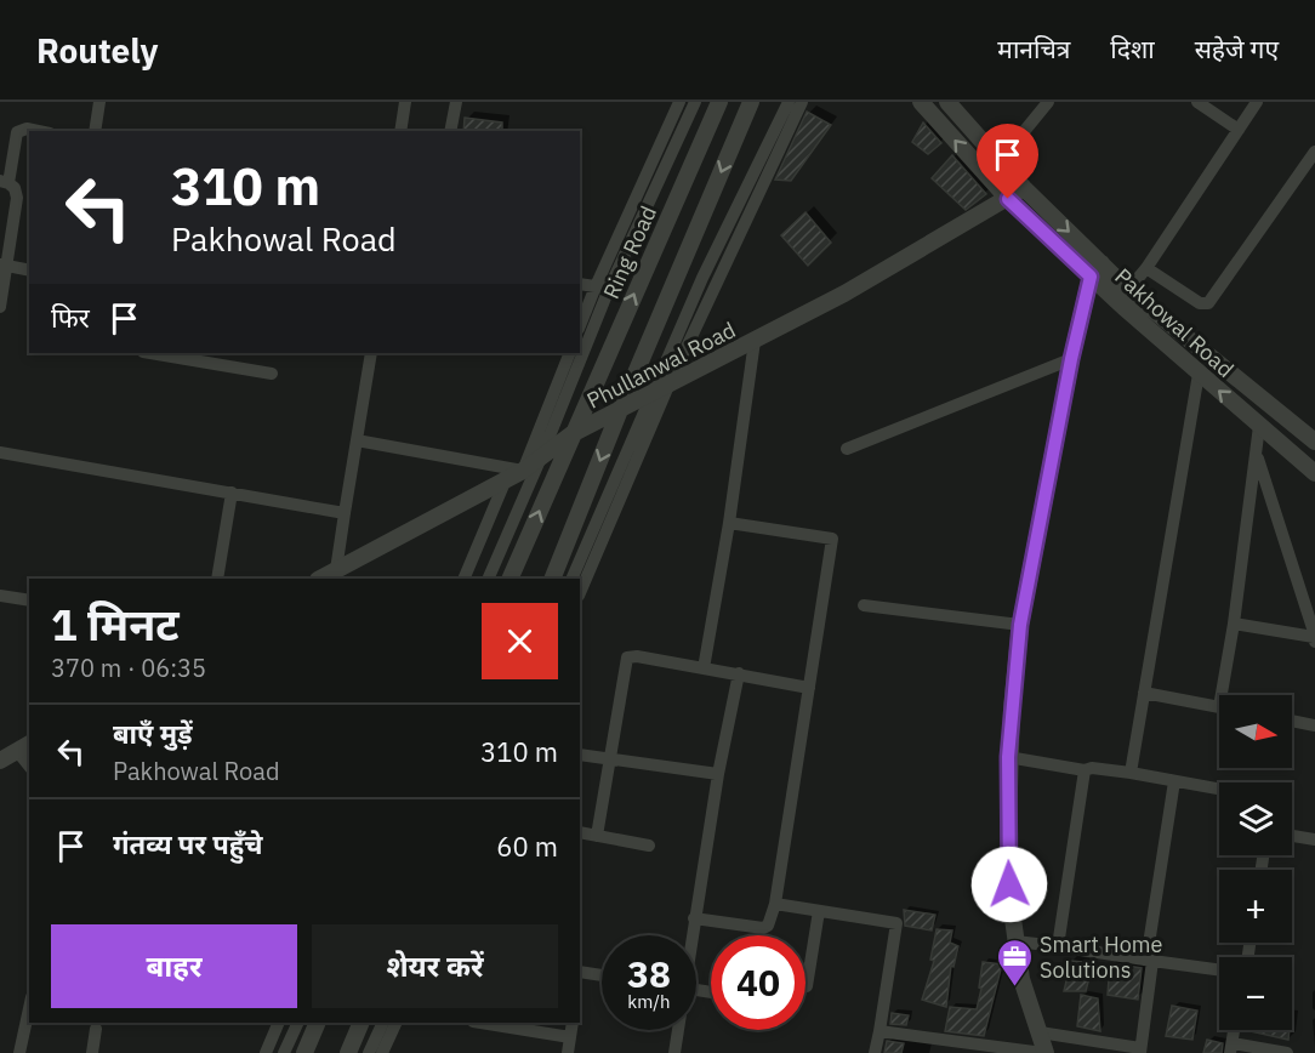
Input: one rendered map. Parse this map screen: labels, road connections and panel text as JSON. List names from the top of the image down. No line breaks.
{"streets":{"street":["Ring Road","Pakhowal Road","Phullanwal Road"]},"crossings":[["Ring Road","Phullanwal Road"],["Pakhowal Road","Phullanwal Road"]],"places":{"office":["Smart Home Solutions"]},"north":"right","page":{"header":"Routely","nav":["मानचित्र","दिशा","सहेजे गए"],"turn":["310 m","Pakhowal Road"],"then":"फिर","heading":["1 मिनट","370 m · 06:35"],"map_buttons":["+","−"],"list":[{"name":"बाएँ मुड़ें","note":"Pakhowal Road","value":"310 m"},{"name":"गंतव्य पर पहुँचे","value":"60 m"}],"buttons":["बाहर","शेयर करें"],"speed":"38 km/h","limit":"40"}}
